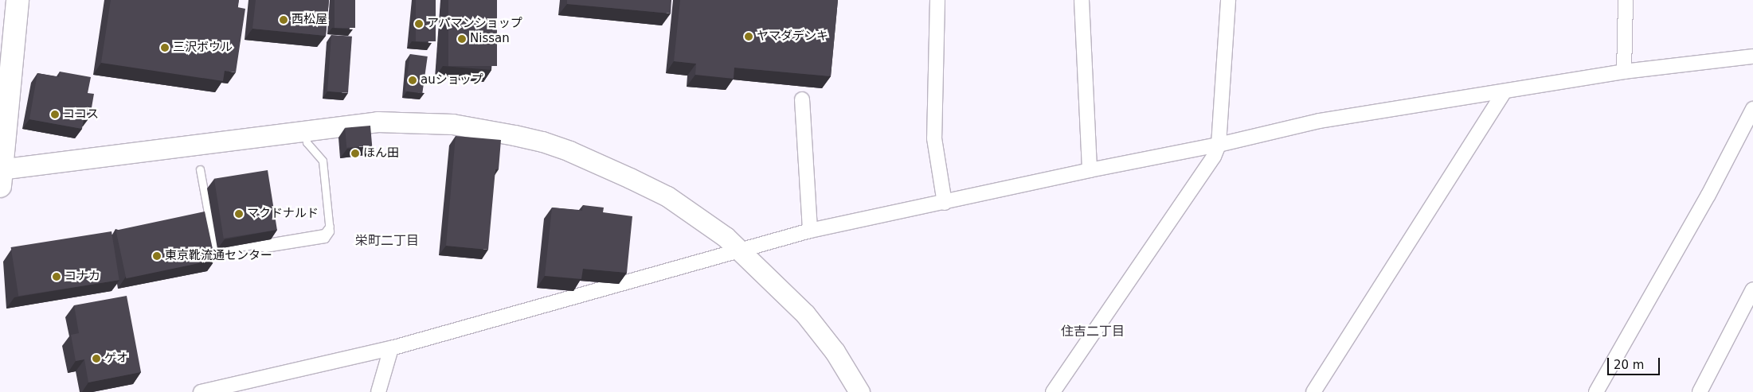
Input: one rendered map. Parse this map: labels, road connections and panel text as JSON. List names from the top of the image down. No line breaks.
{"districts":["栄町二丁目","住吉二丁目"],"places":["西松屋","アパマンショップ","ヤマダデンキ","Nissan","三沢ボウル","auショップ","ココス","ほん田","マクドナルド","東京靴流通センター","コナカ","ゲオ"],"scale_bar":"20 m"}
